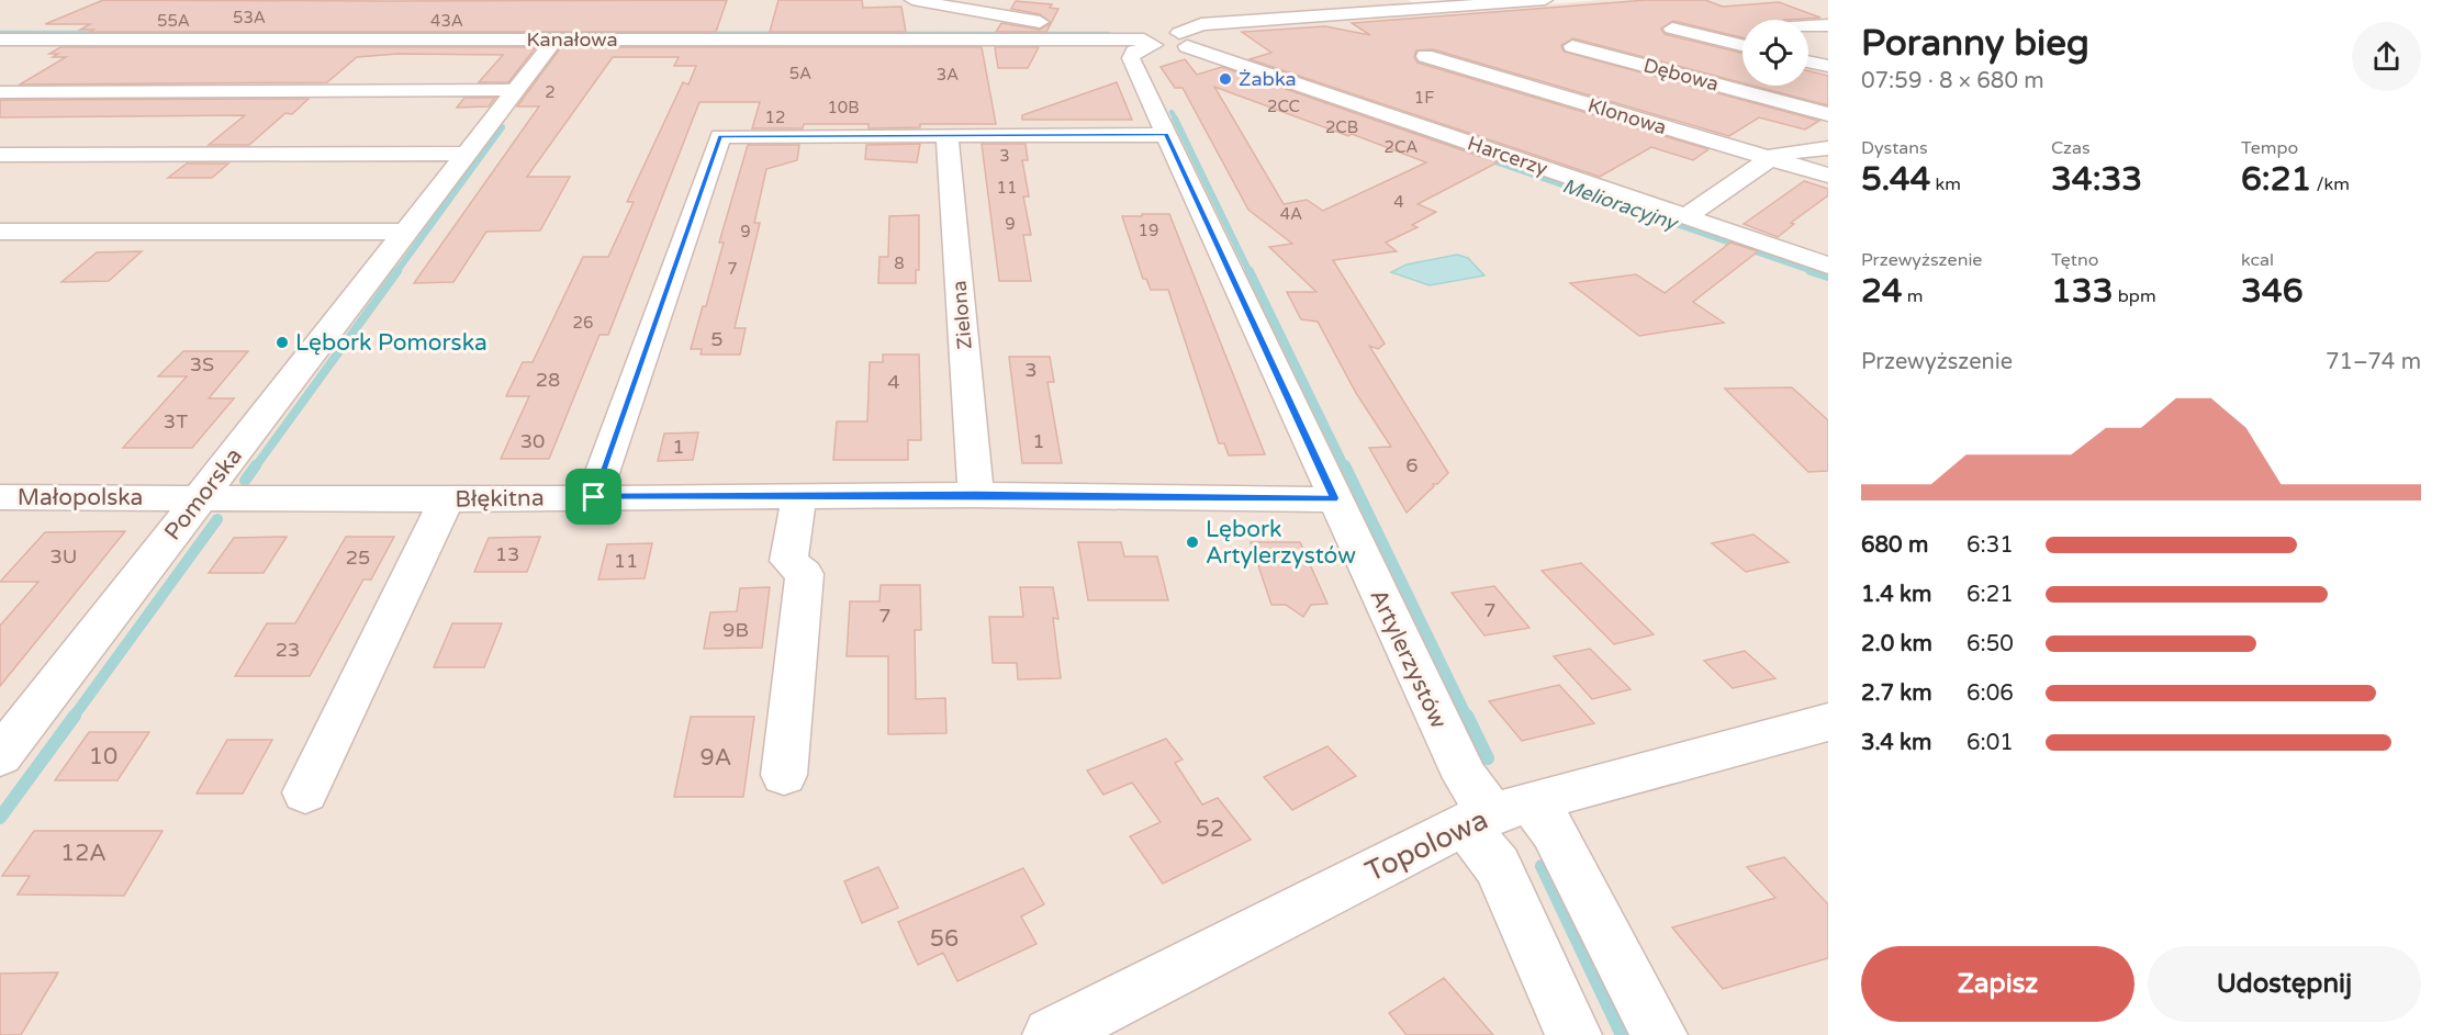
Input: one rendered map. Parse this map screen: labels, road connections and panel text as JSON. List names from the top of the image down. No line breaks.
{"streets":{"street":["Kanałowa","Dębowa","Klonowa","Harcerzy","Zielona","Pomorska","Małopolska","Błękitna","Artylerzystów","Topolowa"]},"crossings":[["Kanałowa","Harcerzy"],["Kanałowa","Pomorska"],["Kanałowa","Artylerzystów"],["Harcerzy","Artylerzystów"],["Zielona","Błękitna"],["Pomorska","Małopolska"],["Pomorska","Błękitna"],["Małopolska","Błękitna"],["Błękitna","Artylerzystów"],["Artylerzystów","Topolowa"]],"water":["Melioracyjny"],"places":["Żabka","Lębork Pomorska","Lębork Artylerzystów"],"house_numbers":["53A","55A","43A","5A","3A","2","1F","2CC","10B","12","2CB","2CA","3","11","4","4A","9","19","9","8","7","26","5","3S","3","28","4","3T","30","1","1","6","13","3U","25","11","7","7","9B","23","10","9A","52","12A","56"],"page":{"heading":["Poranny bieg","07:59 · 8 × 680 m"],"stats":[["Dystans","5.44 km"],["Czas","34:33"],["Tempo","6:21 /km"],["Przewyższenie","24 m"],["Tętno","133 bpm"],["kcal","346"]],"chart":["Przewyższenie","71–74 m"],"list":[{"name":"680 m","note":"6:31"},{"name":"1.4 km","note":"6:21"},{"name":"2.0 km","note":"6:50"},{"name":"2.7 km","note":"6:06"},{"name":"3.4 km","note":"6:01"}],"buttons":["Zapisz","Udostępnij"]}}
